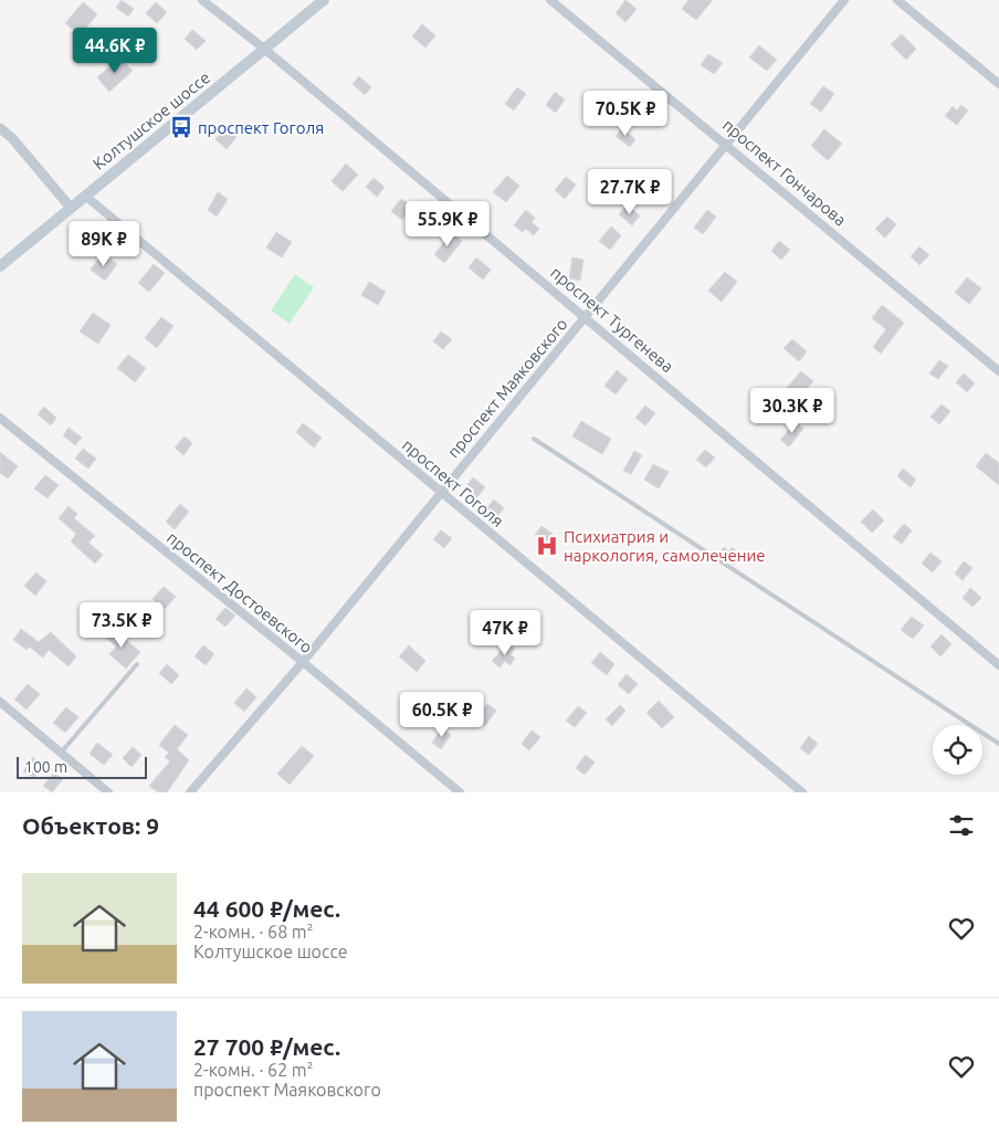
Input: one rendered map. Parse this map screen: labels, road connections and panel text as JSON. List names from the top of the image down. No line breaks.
{"streets":{"main road":["Колтушское шоссе"],"street":["проспект Гончарова","проспект Тургенева","проспект Маяковского","проспект Гоголя","проспект Достоевского"]},"crossings":[["Колтушское шоссе","проспект Тургенева"],["Колтушское шоссе","проспект Гоголя"],["проспект Гончарова","проспект Маяковского"],["проспект Тургенева","проспект Маяковского"],["проспект Маяковского","проспект Гоголя"],["проспект Маяковского","проспект Достоевского"]],"places":{"bus stop":["проспект Гоголя"],"hospital":["Психиатрия и наркология, самолечение"]},"scale_bar":"100 m","page":{"price":["44.6K ₽","70.5K ₽","27.7K ₽","55.9K ₽","89K ₽","30.3K ₽","73.5K ₽","47K ₽","60.5K ₽"],"scale":"100 m","heading":"Объектов: 9","list":[{"name":"44 600 ₽/мес.","note":"2-комн. · 68 m² · Колтушское шоссе"},{"name":"27 700 ₽/мес.","note":"2-комн. · 62 m² · проспект Маяковского"}]}}
